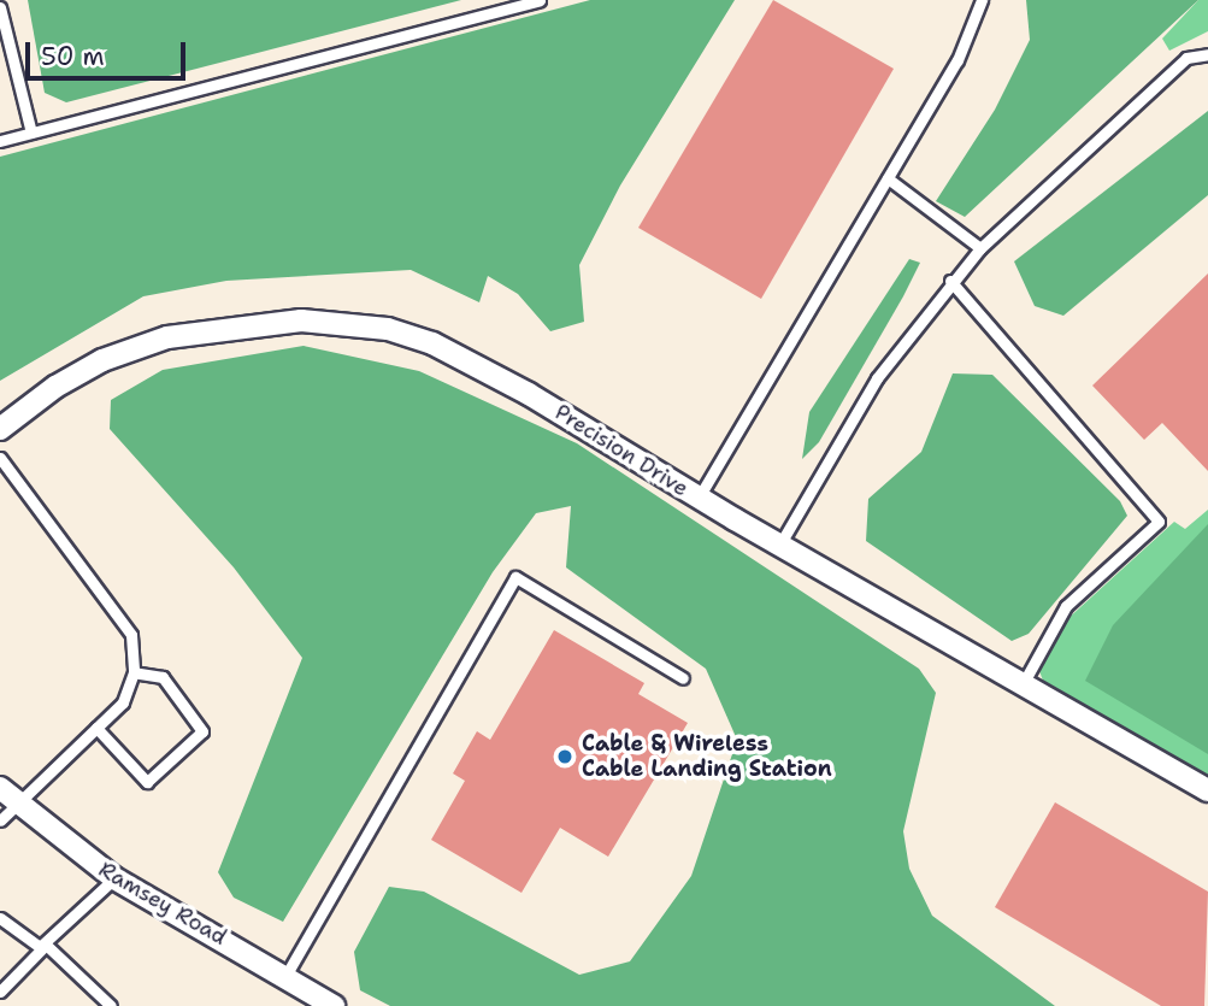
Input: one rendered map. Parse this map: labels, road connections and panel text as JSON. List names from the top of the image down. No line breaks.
{"streets":{"street":["Precision Drive","Ramsey Road"]},"places":["Cable & Wireless Cable Landing Station"],"scale_bar":"50 m"}
